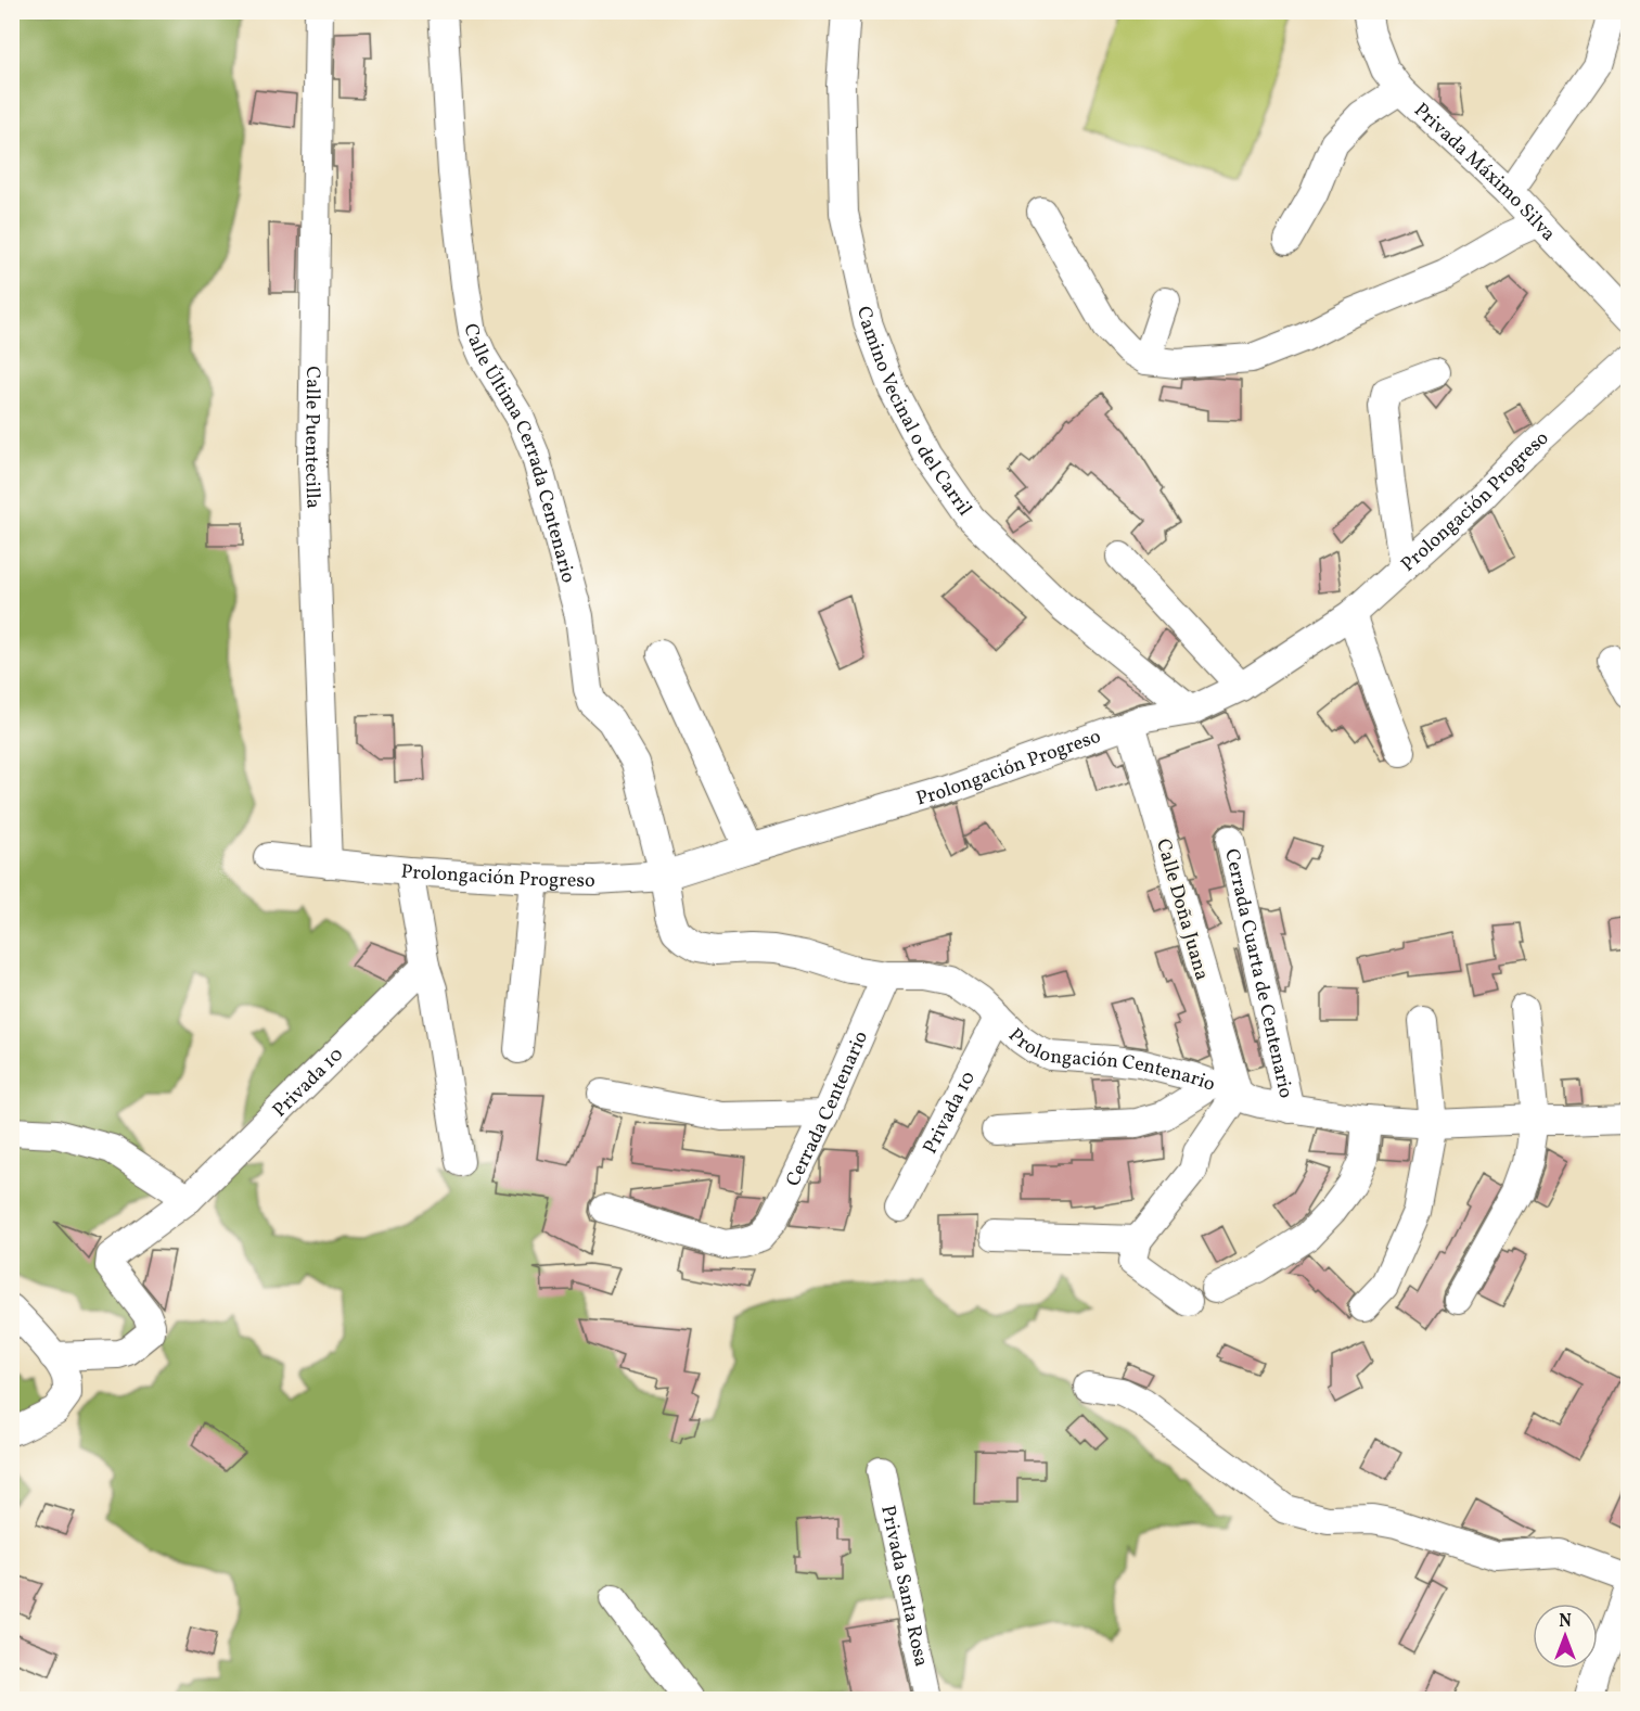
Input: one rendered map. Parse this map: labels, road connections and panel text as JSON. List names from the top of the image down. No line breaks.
{"streets":{"street":["Privada Máximo Silva","Camino Vecinal o del Carril","Calle Puentecilla","Calle Última Cerrada Centenario","Prolongación Progreso","Calle Doña Juana","Cerrada Cuarta de Centenario","Prolongación Centenario","Privada 10","Cerrada Centenario","Privada Santa Rosa"]},"crossings":[["Camino Vecinal o del Carril","Prolongación Progreso"],["Calle Puentecilla","Prolongación Progreso"],["Calle Última Cerrada Centenario","Prolongación Progreso"],["Calle Última Cerrada Centenario","Prolongación Centenario"],["Prolongación Progreso","Calle Doña Juana"],["Prolongación Progreso","Prolongación Centenario"],["Calle Doña Juana","Prolongación Centenario"],["Cerrada Cuarta de Centenario","Prolongación Centenario"],["Prolongación Centenario","Privada 10"],["Prolongación Centenario","Cerrada Centenario"]],"north":"top"}
